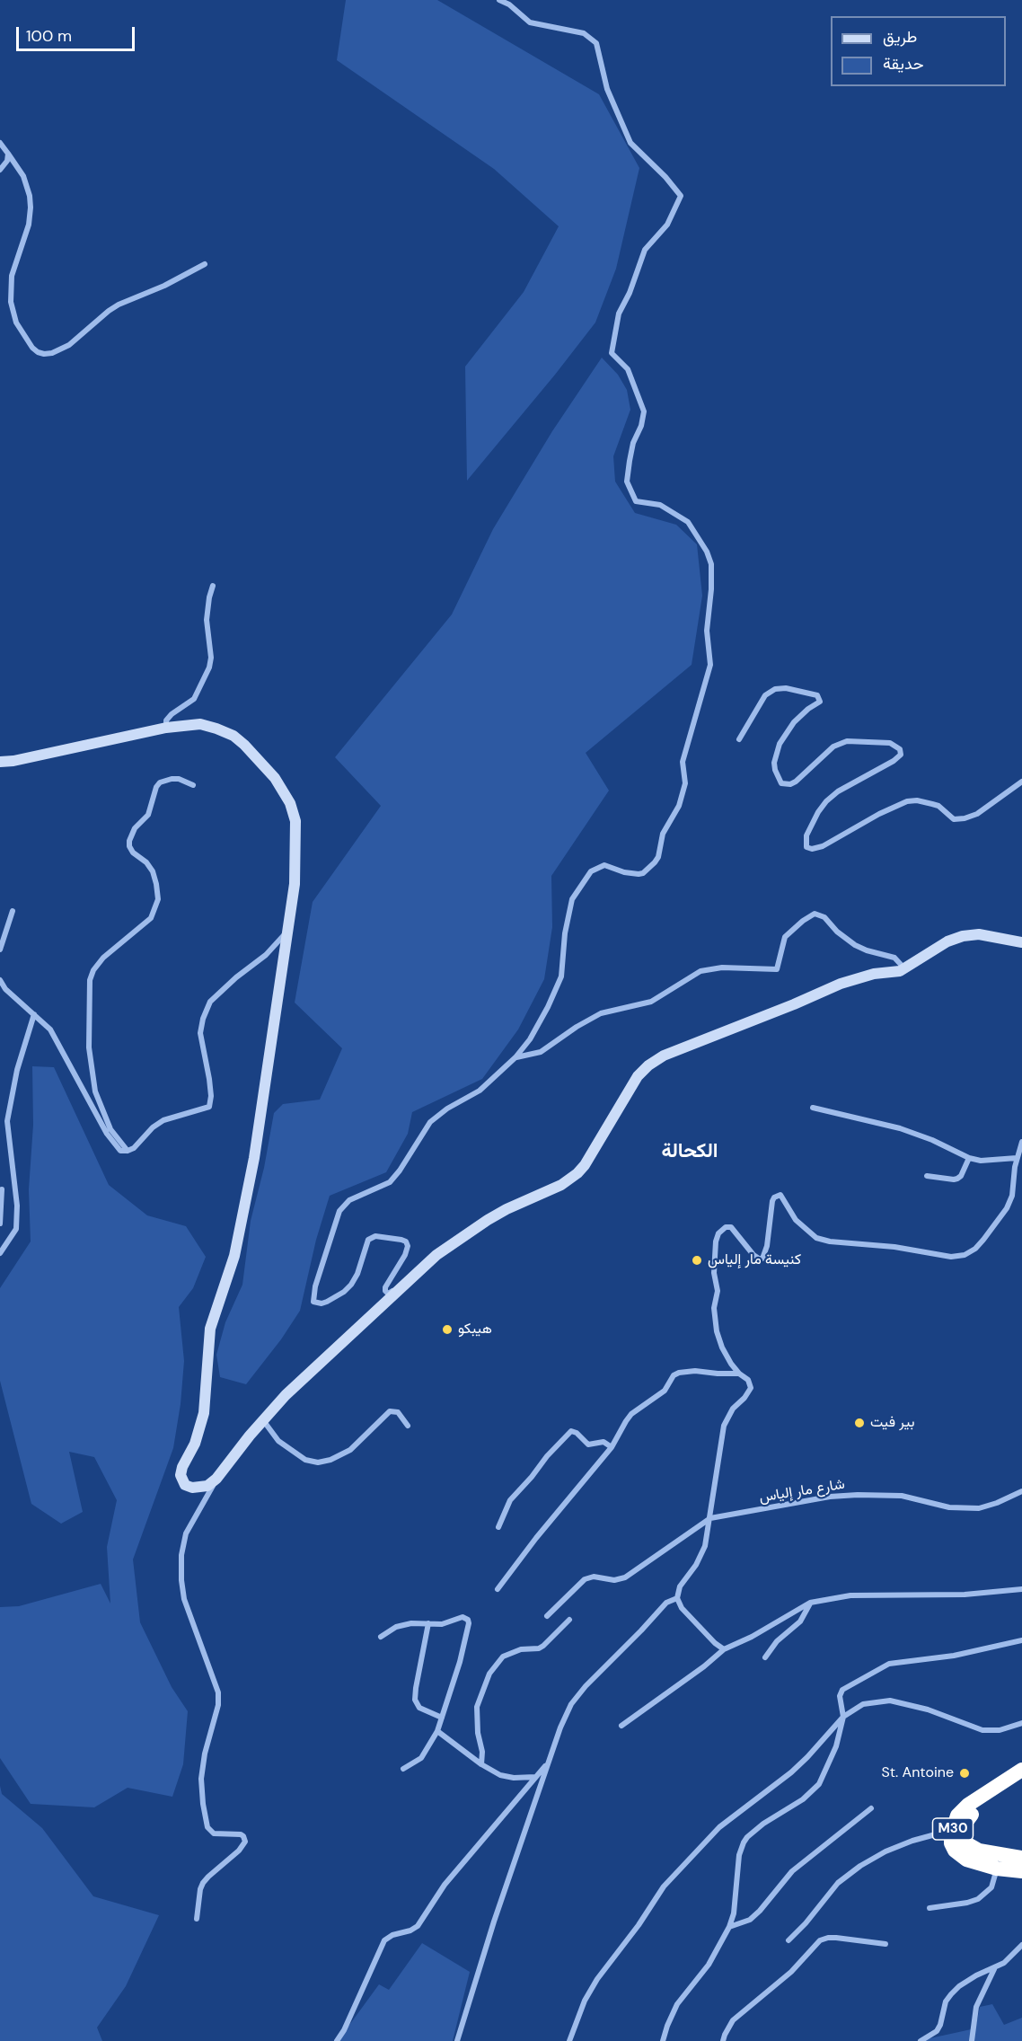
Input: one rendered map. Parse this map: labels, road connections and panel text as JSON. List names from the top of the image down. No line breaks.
{"streets":{"highway":["M30"],"street":["شارع مار إلياس"]},"districts":["الكحالة"],"places":["كنيسة مار إلياس","هيبكو","بير فيت","St. Antoine"],"legend":["طريق","حديقة"],"scale_bar":"100 m"}
